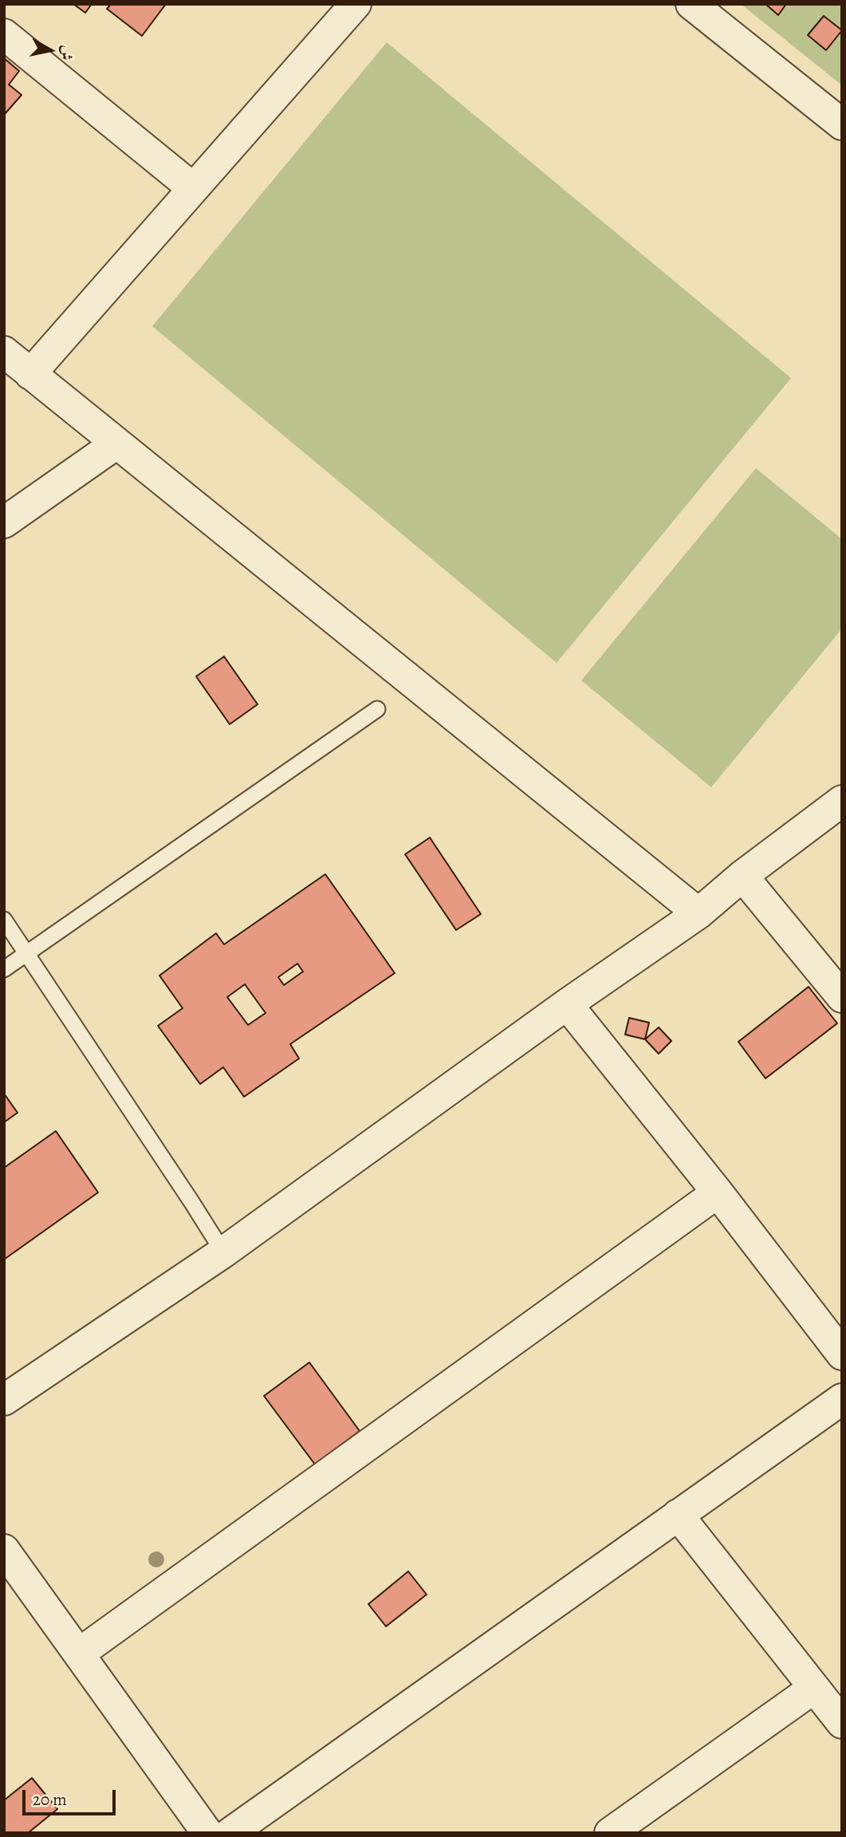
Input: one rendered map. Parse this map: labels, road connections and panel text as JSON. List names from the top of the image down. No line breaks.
{"scale_bar":"20 m","north":"right"}
